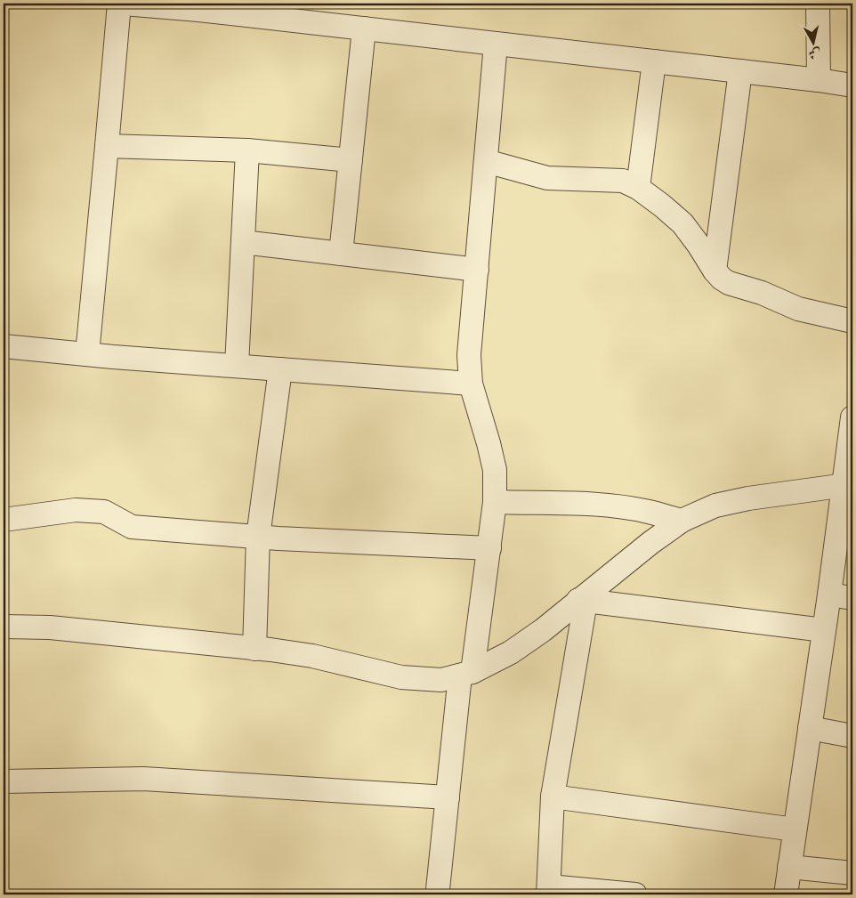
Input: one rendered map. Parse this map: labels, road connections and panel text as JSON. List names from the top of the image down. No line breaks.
{"north":"bottom"}
